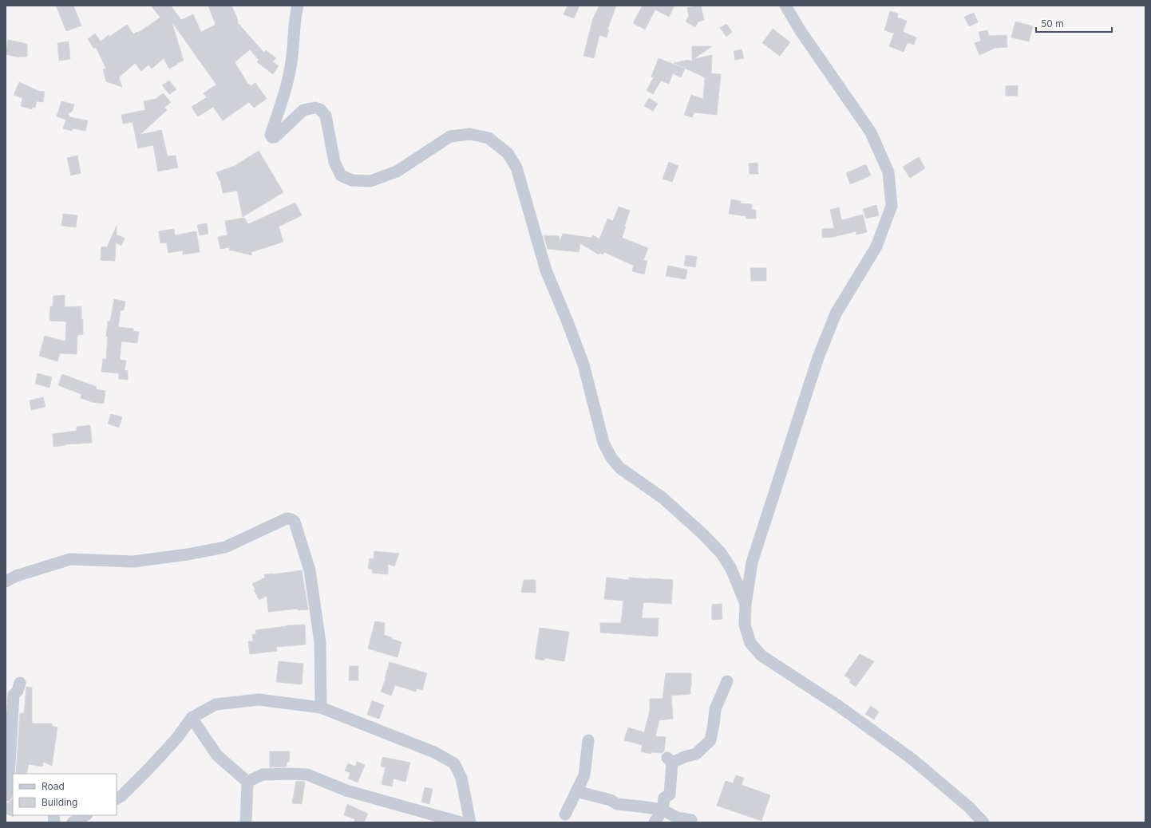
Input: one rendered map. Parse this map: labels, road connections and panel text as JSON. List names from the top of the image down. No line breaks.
{"legend":["Road","Building"],"scale_bar":"50 m"}
